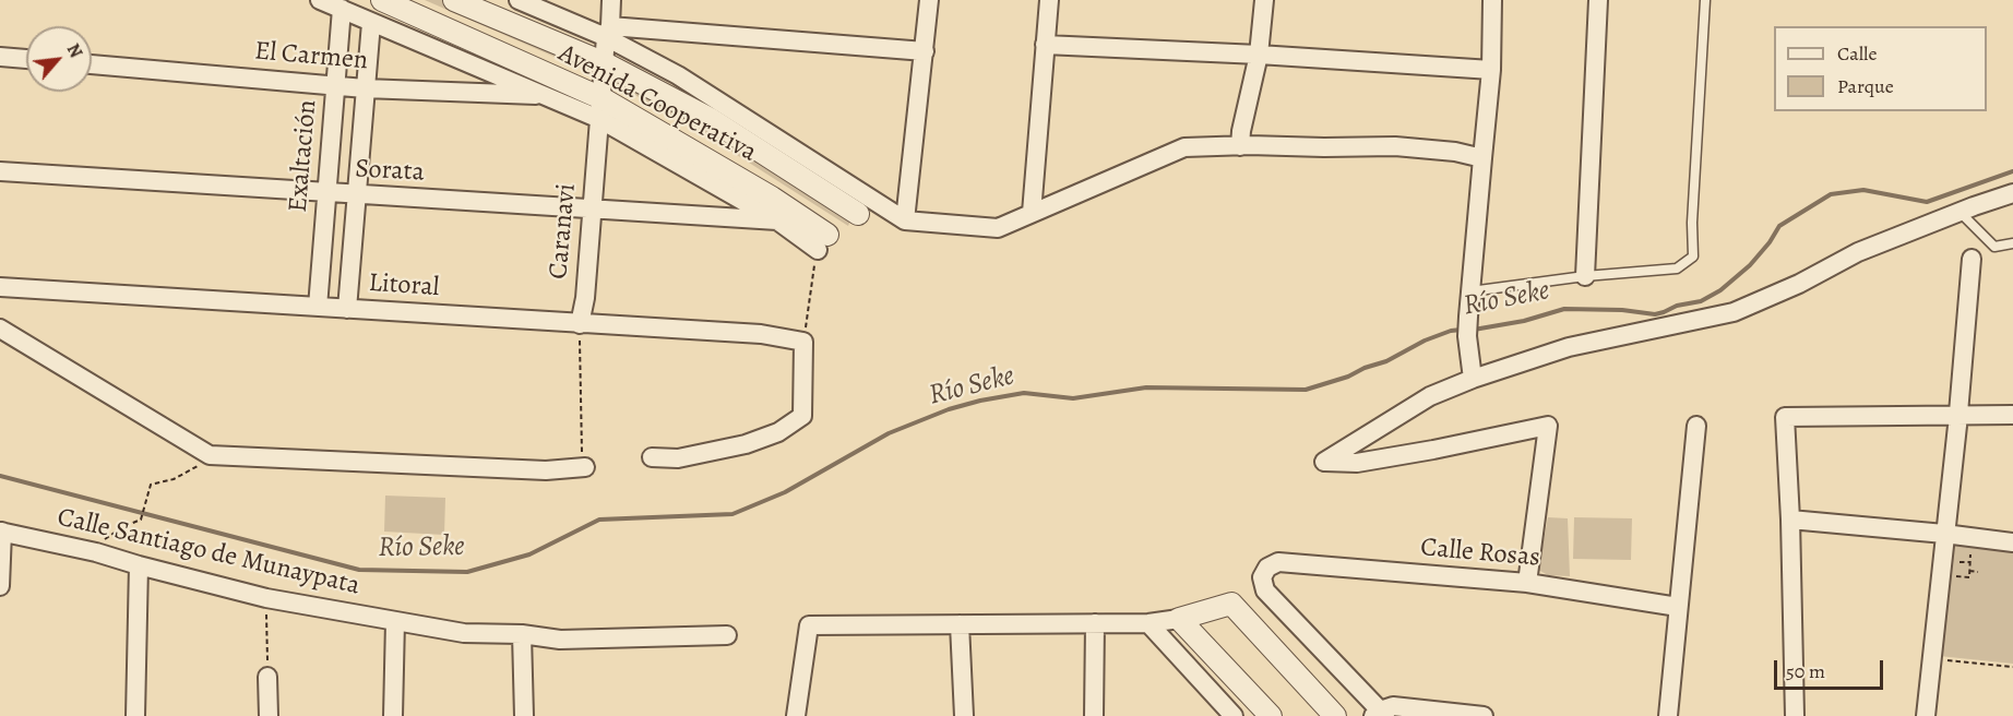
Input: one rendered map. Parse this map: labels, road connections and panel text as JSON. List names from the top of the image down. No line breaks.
{"streets":{"street":["El Carmen","Avenida Cooperativa","Exaltación","Sorata","Caranavi","Litoral","Calle Santiago de Munaypata","Calle Rosas"]},"crossings":[["El Carmen","Exaltación"],["Avenida Cooperativa","Caranavi"],["Exaltación","Sorata"],["Exaltación","Litoral"],["Sorata","Caranavi"],["Caranavi","Litoral"]],"water":["Río Seke"],"legend":["Calle","Parque"],"scale_bar":"50 m","north":"top right"}
